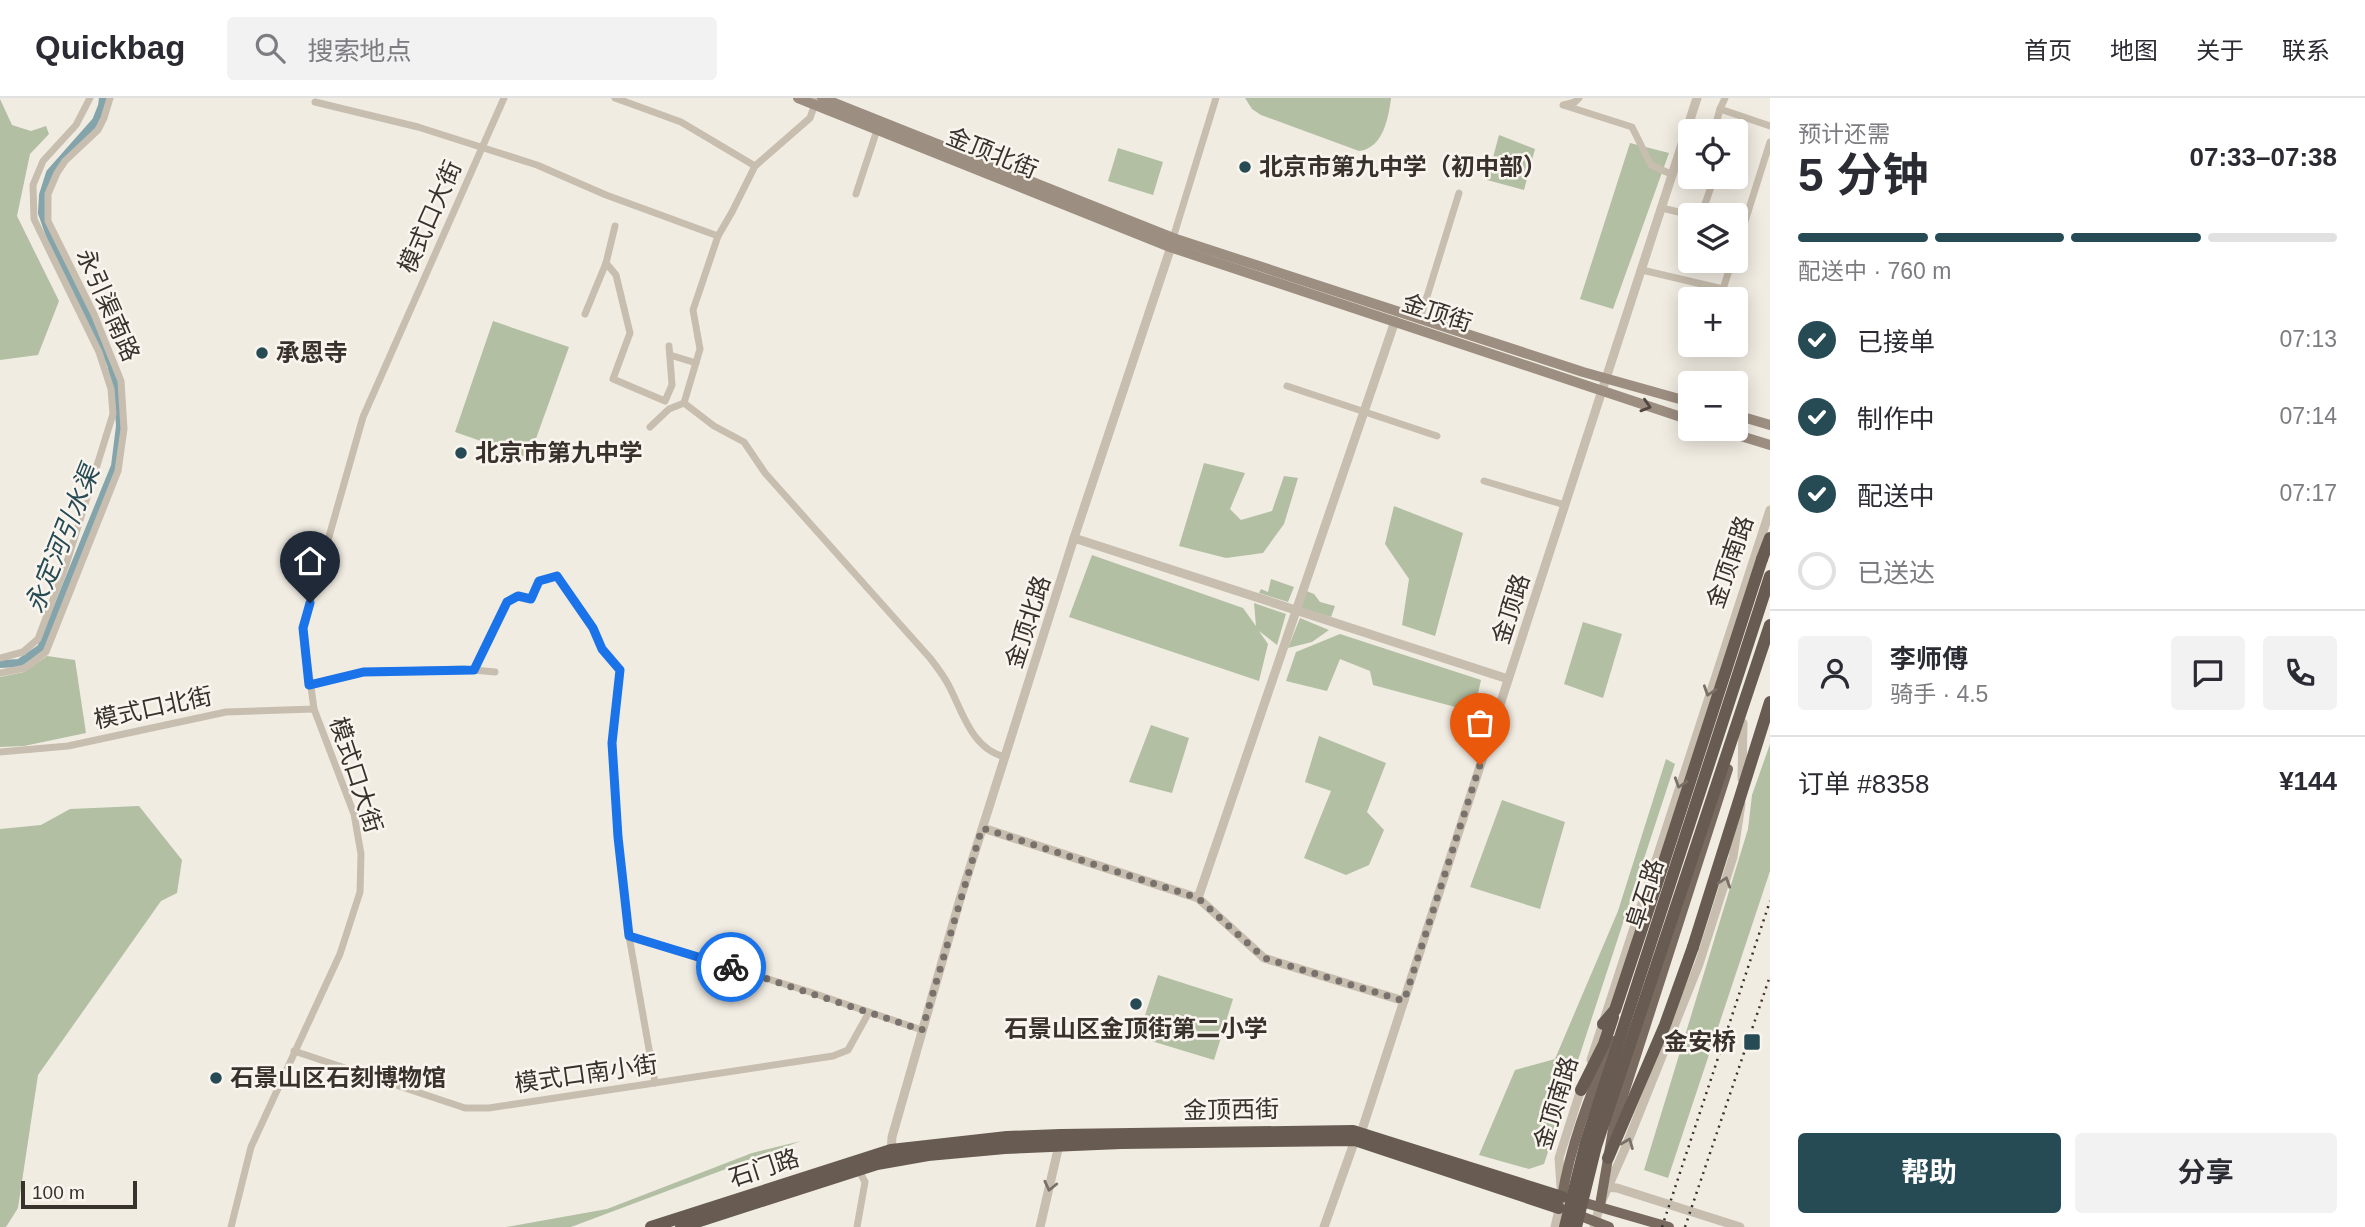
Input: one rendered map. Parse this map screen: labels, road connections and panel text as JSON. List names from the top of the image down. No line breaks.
{"streets":{"highway":["阜石路","金顶西街","石门路"],"main road":["金顶北街","金顶街","金顶南路"],"street":["模式口大街","永引渠南路","金顶路","金顶北路","模式口北街","模式口南小街"]},"crossings":[["金顶北街","金顶街"],["金顶北街","金顶北路"],["模式口大街","模式口北街"],["模式口大街","模式口南小街"],["金顶街","金顶路"],["金顶街","金顶北路"],["金顶南路","金顶西街"],["金顶路","金顶西街"],["金顶北路","金顶西街"],["金顶北路","石门路"],["金顶西街","石门路"]],"water":["永定河引水渠"],"places":{"other":["北京市第九中学（初中部）","承恩寺","北京市第九中学","石景山区金顶街第二小学","石景山区石刻博物馆"],"transit":["金安桥"]},"scale_bar":"100 m","page":{"header":"Quickbag","search":"搜索地点","nav":["首页","地图","关于","联系"],"heading":["5 分钟","预计还需","07:33–07:38"],"panel":["李师傅","骑手 · 4.5","订单 #8358","¥144"],"map_buttons":["+","−"],"bar":"配送中 · 760 m","list":[["已接单","07:13"],["制作中","07:14"],["配送中","07:17"],"已送达"],"buttons":["帮助","分享"],"scale":"100 m"}}
